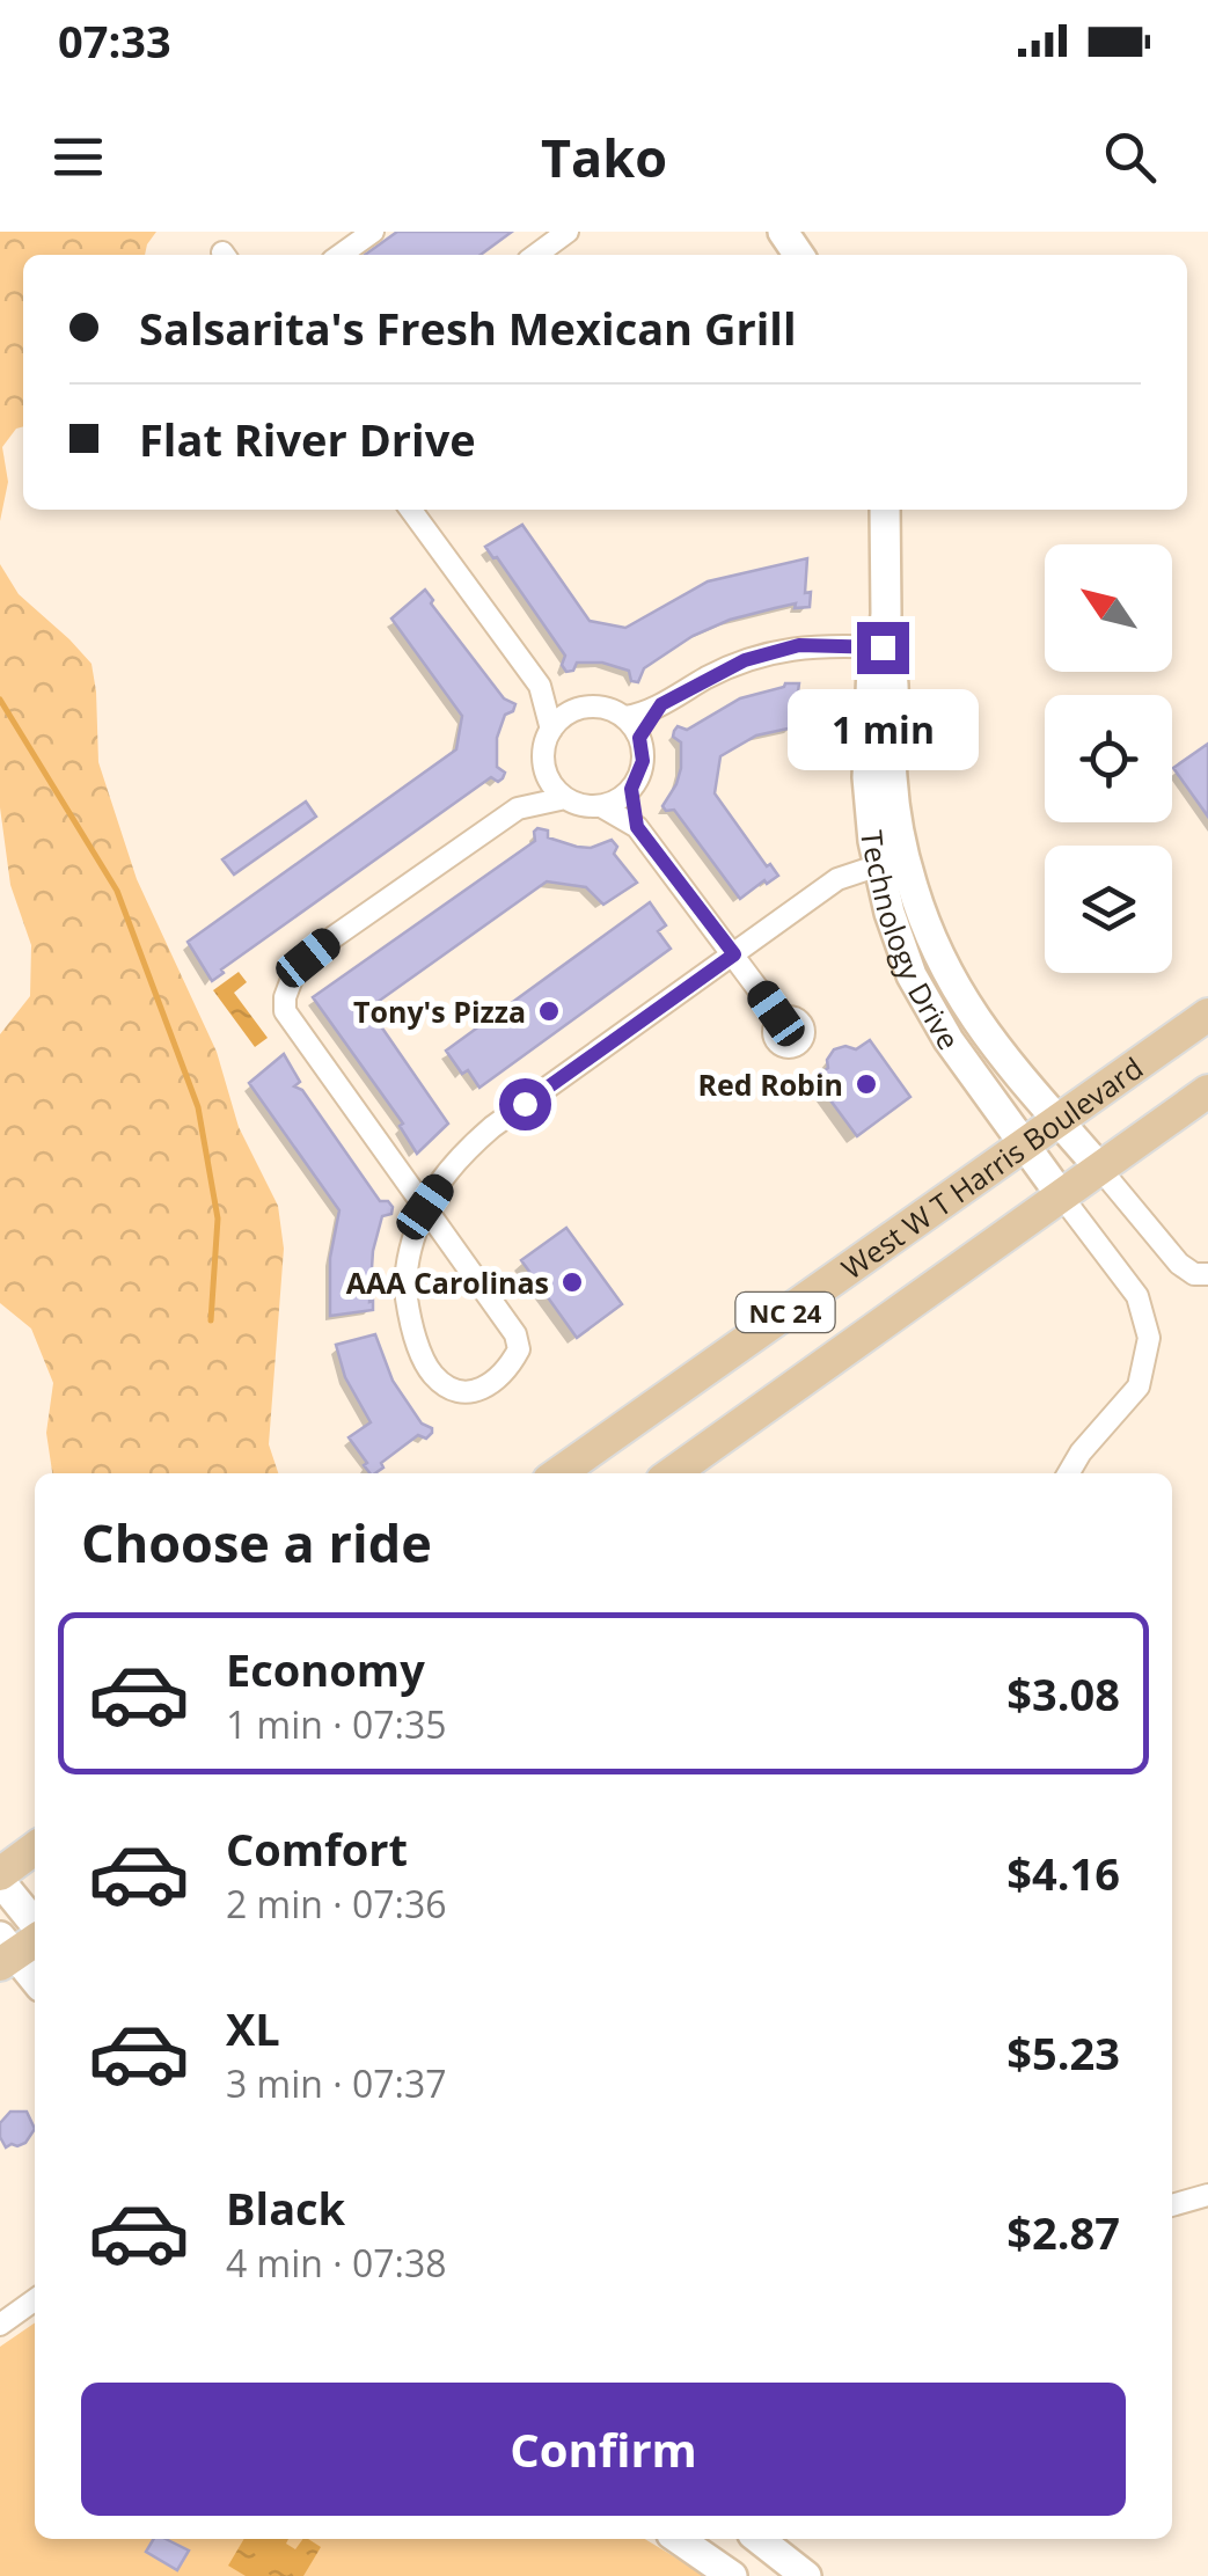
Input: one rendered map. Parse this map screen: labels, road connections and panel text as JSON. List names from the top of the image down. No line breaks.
{"streets":{"main road":["West W T Harris Boulevard","NC 24"],"street":["Technology Drive"]},"crossings":[["Technology Drive","West W T Harris Boulevard"],["Technology Drive","NC 24"]],"places":["Tony's Pizza","Red Robin","AAA Carolinas"],"north":"top left","page":{"status":"07:33","header":"Tako","banner":["Salsarita's Fresh Mexican Grill","Flat River Drive"],"bubble":"1 min","heading":"Choose a ride","list":[{"name":"Economy","note":"1 min · 07:35","value":"$3.08"},{"name":"Comfort","note":"2 min · 07:36","value":"$4.16"},{"name":"XL","note":"3 min · 07:37","value":"$5.23"},{"name":"Black","note":"4 min · 07:38","value":"$2.87"}],"buttons":"Confirm"}}
